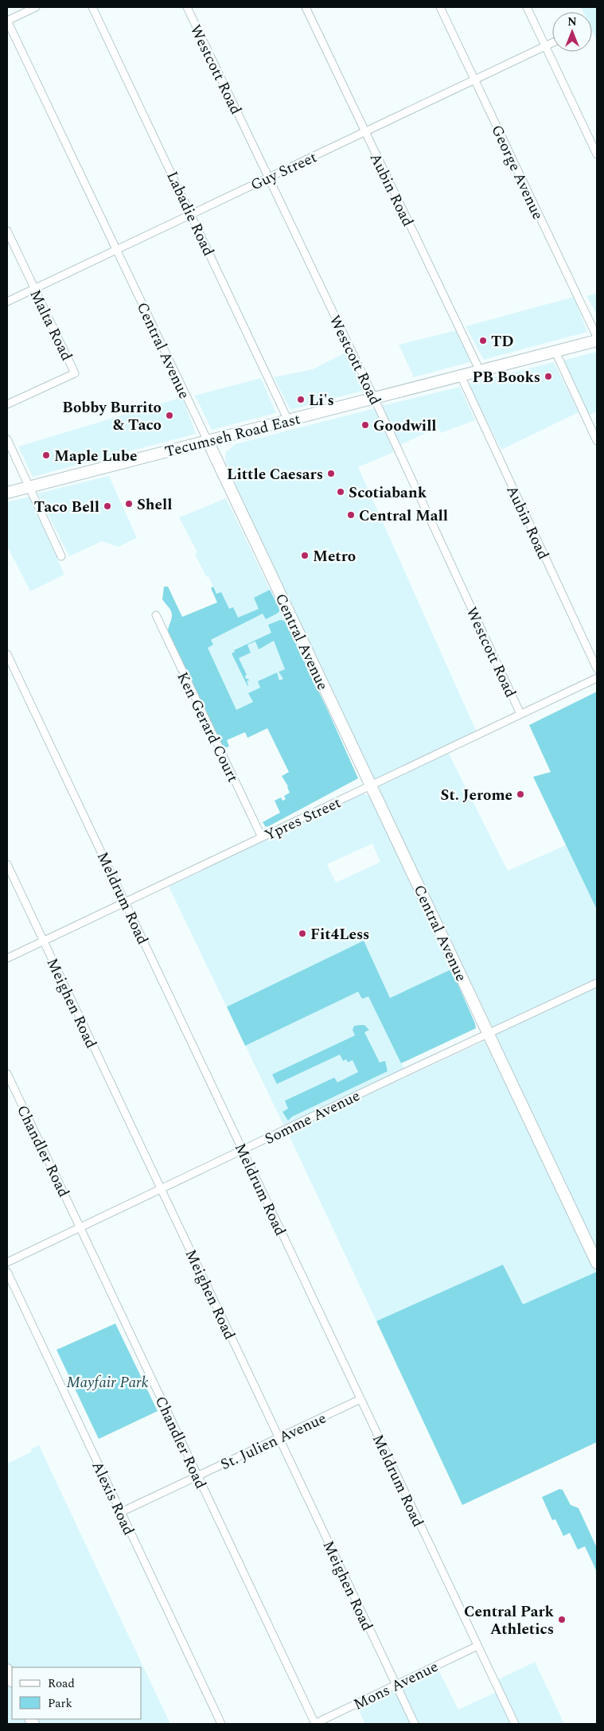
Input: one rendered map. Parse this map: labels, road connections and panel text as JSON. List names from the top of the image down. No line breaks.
{"streets":{"street":["Westcott Road","Guy Street","George Avenue","Aubin Road","Labadie Road","Malta Road","Central Avenue","Tecumseh Road East","Ken Gerard Court","Ypres Street","Meldrum Road","Meighen Road","Somme Avenue","Chandler Road","St. Julien Avenue","Alexis Road","Mons Avenue"]},"crossings":[["Westcott Road","Guy Street"],["Westcott Road","Tecumseh Road East"],["Westcott Road","Ypres Street"],["Guy Street","George Avenue"],["Guy Street","Aubin Road"],["Guy Street","Labadie Road"],["Guy Street","Malta Road"],["Guy Street","Central Avenue"],["Aubin Road","Tecumseh Road East"],["Labadie Road","Tecumseh Road East"],["Central Avenue","Tecumseh Road East"],["Central Avenue","Ypres Street"],["Central Avenue","Somme Avenue"],["Ken Gerard Court","Ypres Street"],["Ypres Street","Meldrum Road"],["Ypres Street","Meighen Road"],["Meldrum Road","Somme Avenue"],["Meldrum Road","St. Julien Avenue"],["Meldrum Road","Mons Avenue"],["Meighen Road","Somme Avenue"],["Meighen Road","St. Julien Avenue"],["Meighen Road","Mons Avenue"],["Somme Avenue","Chandler Road"],["Chandler Road","St. Julien Avenue"],["Chandler Road","Mons Avenue"],["St. Julien Avenue","Alexis Road"]],"parks":["Mayfair Park"],"places":["TD","PB Books","Li's","Bobby Burrito & Taco","Goodwill","Maple Lube","Little Caesars","Scotiabank","Shell","Taco Bell","Central Mall","Metro","St. Jerome","Fit4Less","Central Park Athletics"],"legend":["Road","Park"],"north":"top"}
